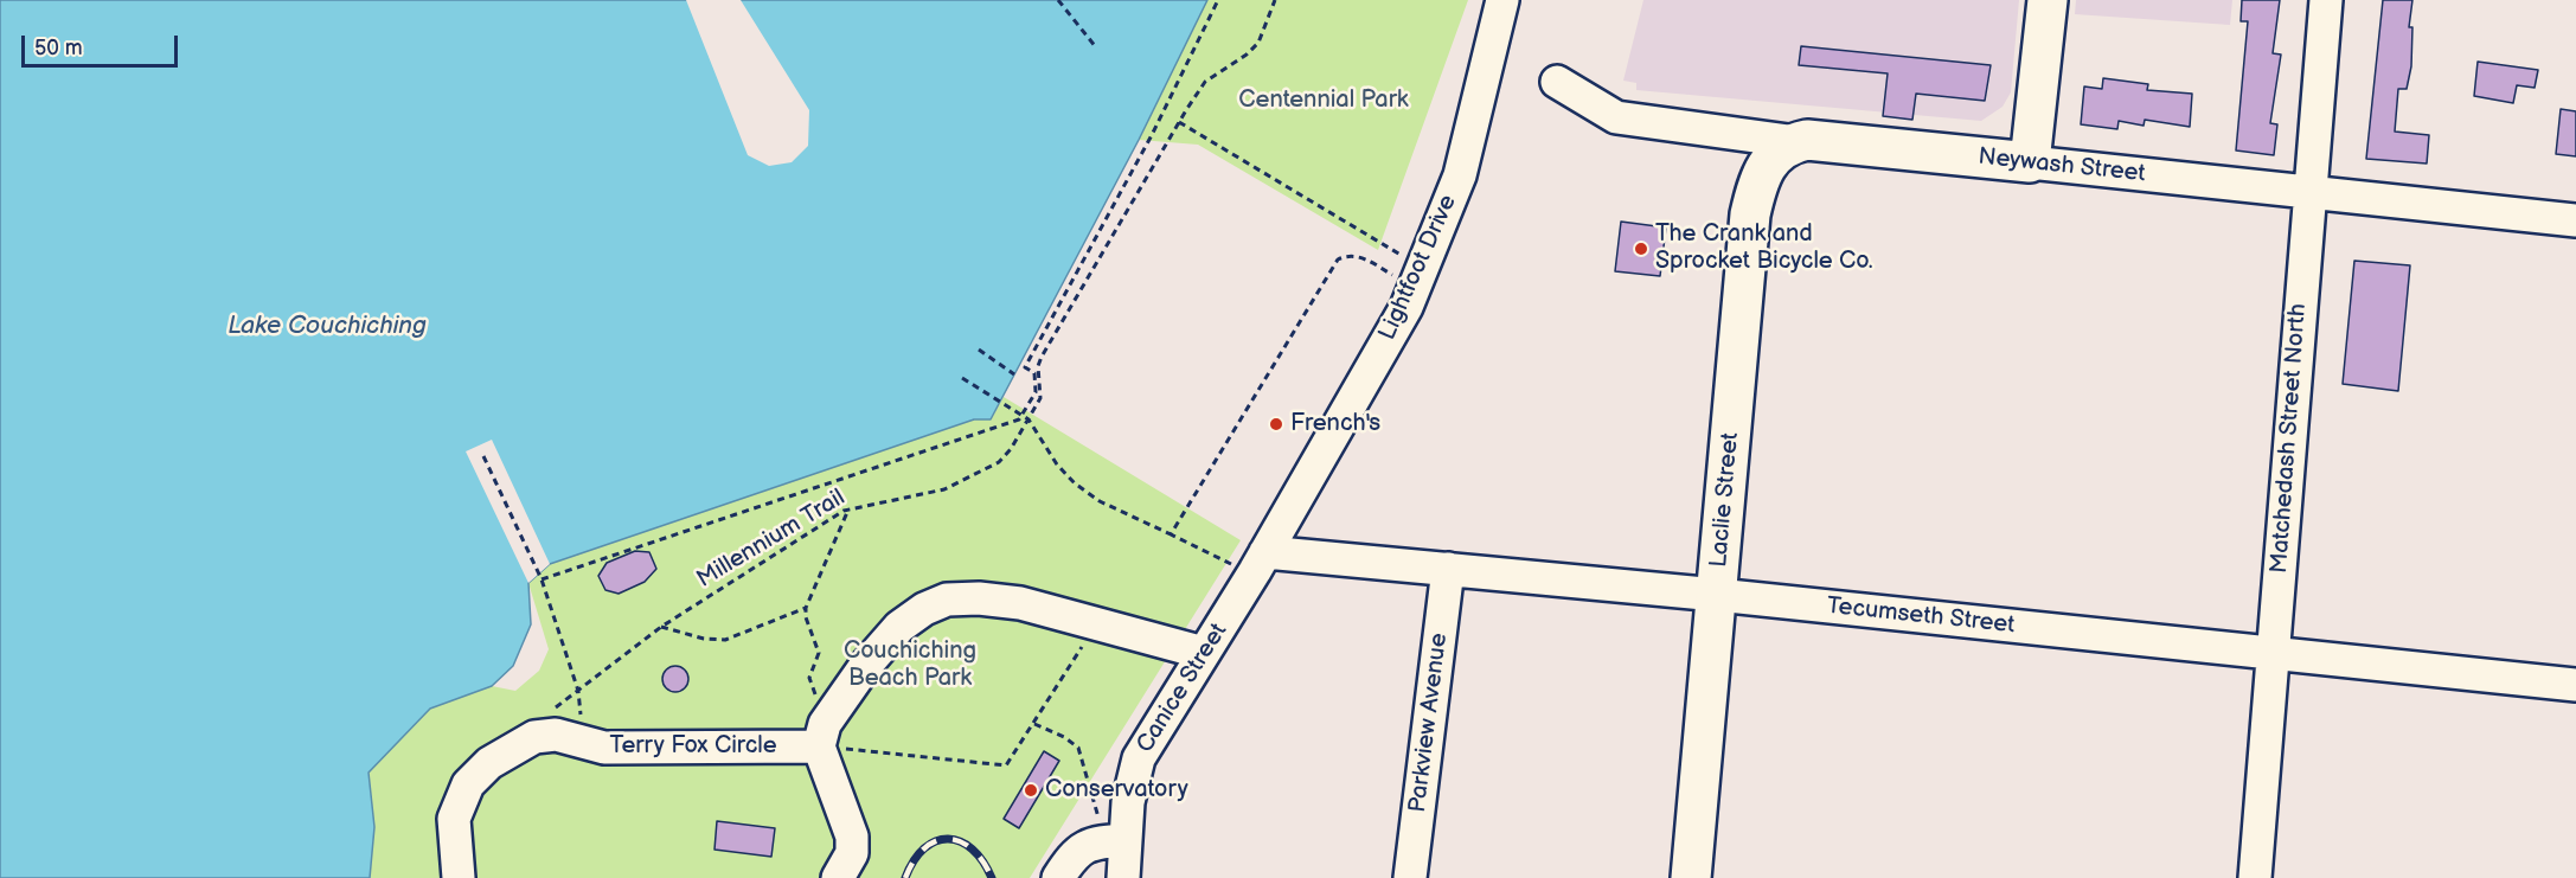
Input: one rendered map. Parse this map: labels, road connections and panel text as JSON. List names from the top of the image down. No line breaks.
{"streets":{"main road":["Neywash Street","Laclie Street"],"street":["Lightfoot Drive","Matchedash Street North","Tecumseth Street","Canice Street","Parkview Avenue","Terry Fox Circle"],"path":["Millennium Trail"]},"crossings":[["Neywash Street","Matchedash Street North"],["Neywash Street","Laclie Street"],["Lightfoot Drive","Tecumseth Street"],["Lightfoot Drive","Canice Street"],["Matchedash Street North","Tecumseth Street"],["Laclie Street","Tecumseth Street"],["Tecumseth Street","Canice Street"],["Tecumseth Street","Parkview Avenue"]],"water":["Lake Couchiching"],"parks":["Centennial Park","Couchiching Beach Park"],"places":["The Crank and Sprocket Bicycle Co.","French's","Conservatory"],"scale_bar":"50 m"}
